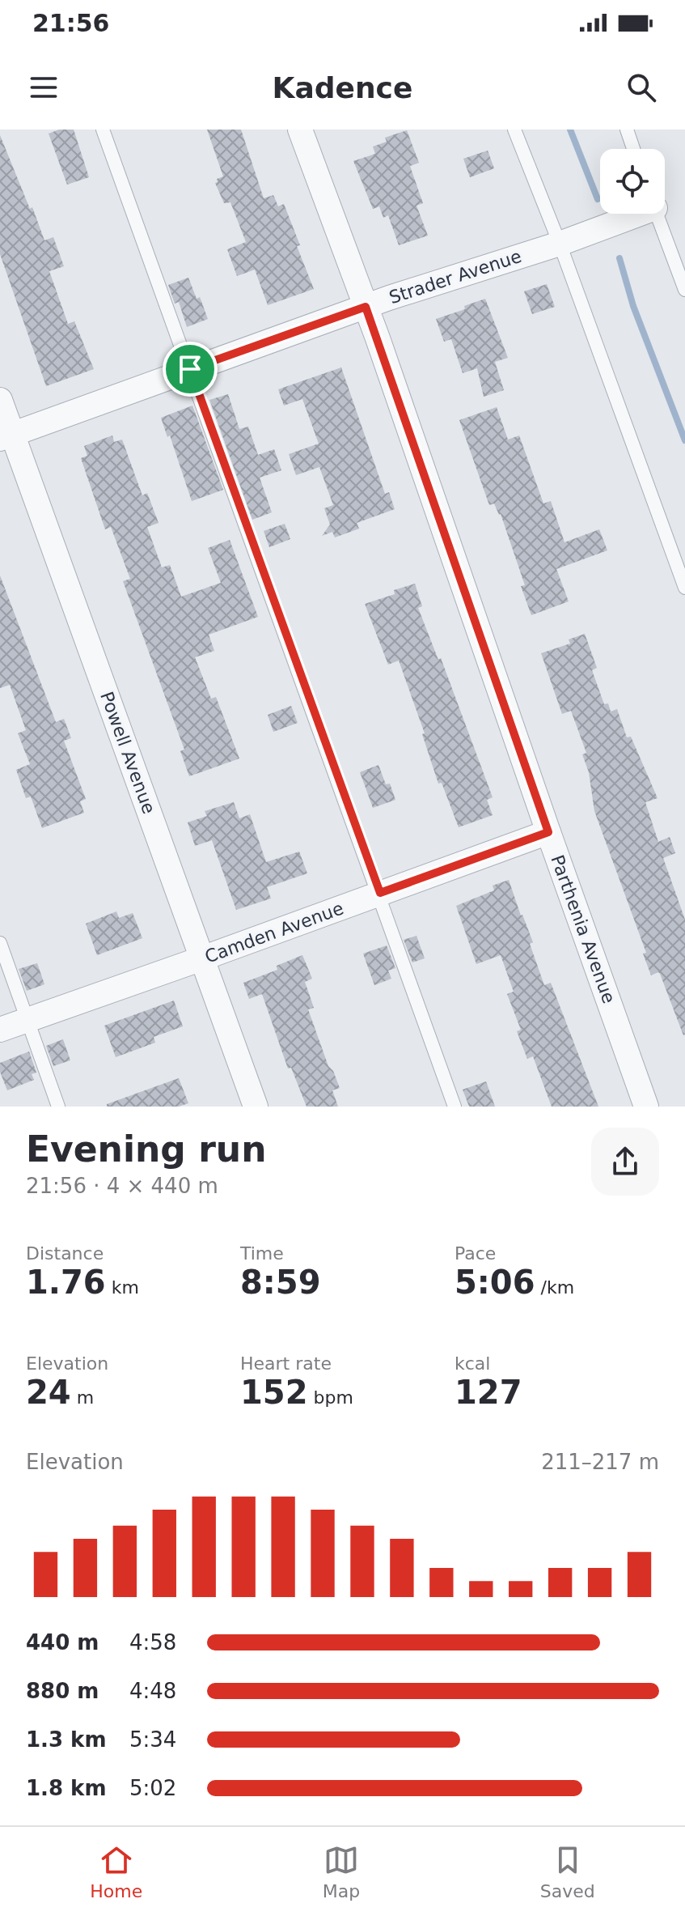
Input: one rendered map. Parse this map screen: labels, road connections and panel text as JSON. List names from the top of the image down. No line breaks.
{"streets":{"street":["Strader Avenue","Powell Avenue","Parthenia Avenue","Camden Avenue"]},"crossings":[["Strader Avenue","Powell Avenue"],["Strader Avenue","Parthenia Avenue"],["Powell Avenue","Camden Avenue"],["Parthenia Avenue","Camden Avenue"]],"page":{"status":"21:56","header":"Kadence","heading":["Evening run","21:56 · 4 × 440 m"],"stats":[["Distance","1.76 km"],["Time","8:59"],["Pace","5:06 /km"],["Elevation","24 m"],["Heart rate","152 bpm"],["kcal","127"]],"chart":["Elevation","211–217 m"],"list":[{"name":"440 m","note":"4:58"},{"name":"880 m","note":"4:48"},{"name":"1.3 km","note":"5:34"},{"name":"1.8 km","note":"5:02"}],"tabs":["Home","Map","Saved"]}}
